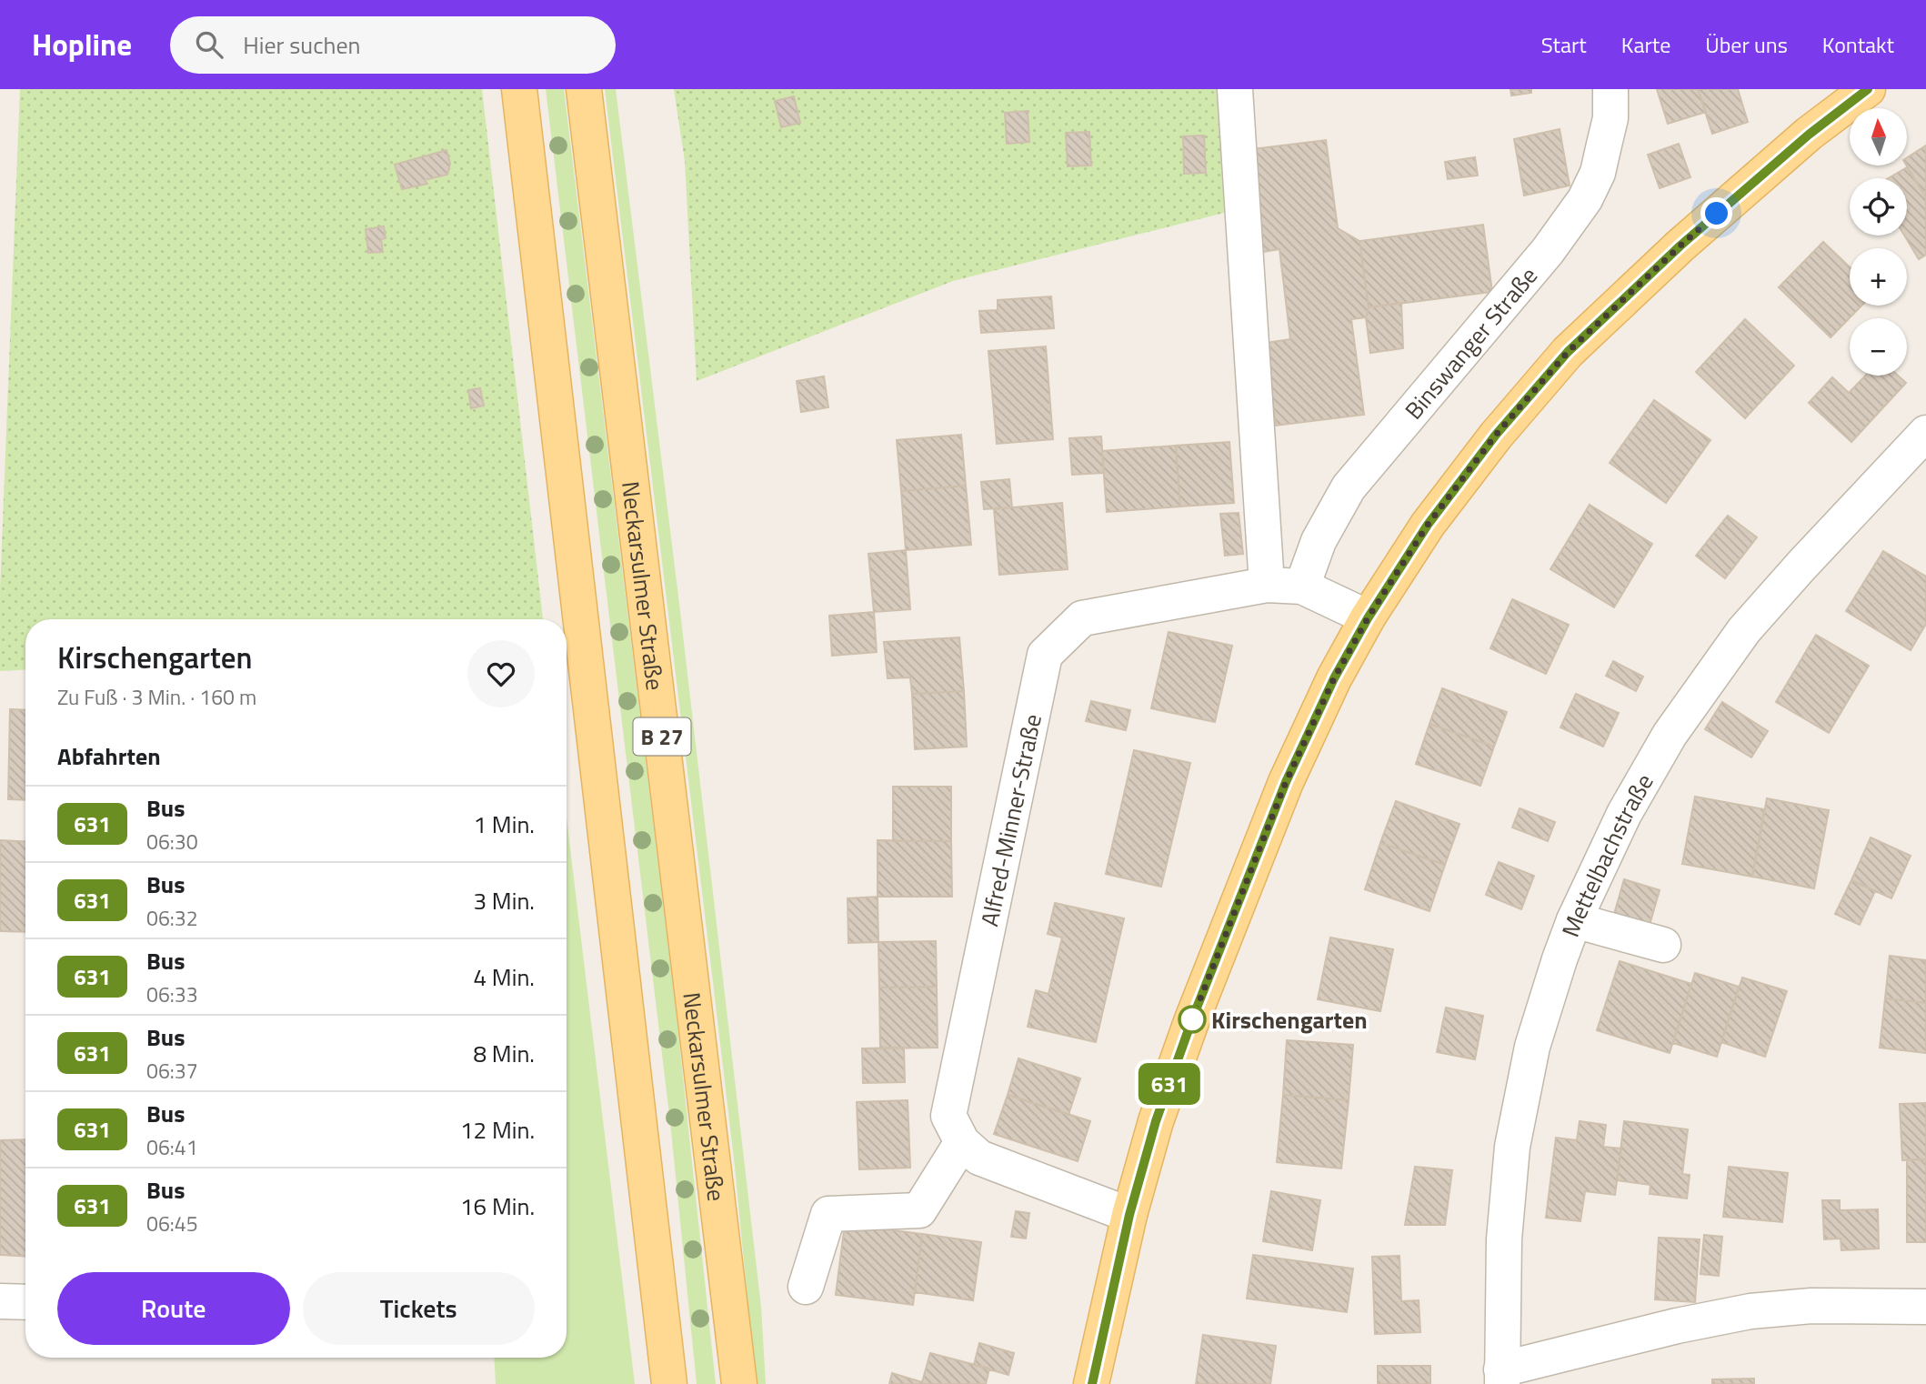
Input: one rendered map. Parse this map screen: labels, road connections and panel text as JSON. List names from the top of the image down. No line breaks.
{"streets":{"main road":["Neckarsulmer Straße","B 27"],"street":["Binswanger Straße","Alfred-Minner-Straße","Mettelbachstraße"]},"crossings":[["Binswanger Straße","Alfred-Minner-Straße"]],"places":["Kirschengarten"],"lines":["bus line 631"],"north":"top","page":{"header":"Hopline","search":"Hier suchen","nav":["Start","Karte","Über uns","Kontakt"],"on_map":"631","map_buttons":["+","−"],"heading":[["Kirschengarten","Zu Fuß · 3 Min. · 160 m"],"Abfahrten"],"list":[{"mark":"631","name":"Bus","note":"06:30","value":"1 Min."},{"mark":"631","name":"Bus","note":"06:32","value":"3 Min."},{"mark":"631","name":"Bus","note":"06:33","value":"4 Min."},{"mark":"631","name":"Bus","note":"06:37","value":"8 Min."},{"mark":"631","name":"Bus","note":"06:41","value":"12 Min."},{"mark":"631","name":"Bus","note":"06:45","value":"16 Min."}],"buttons":["Route","Tickets"]}}
